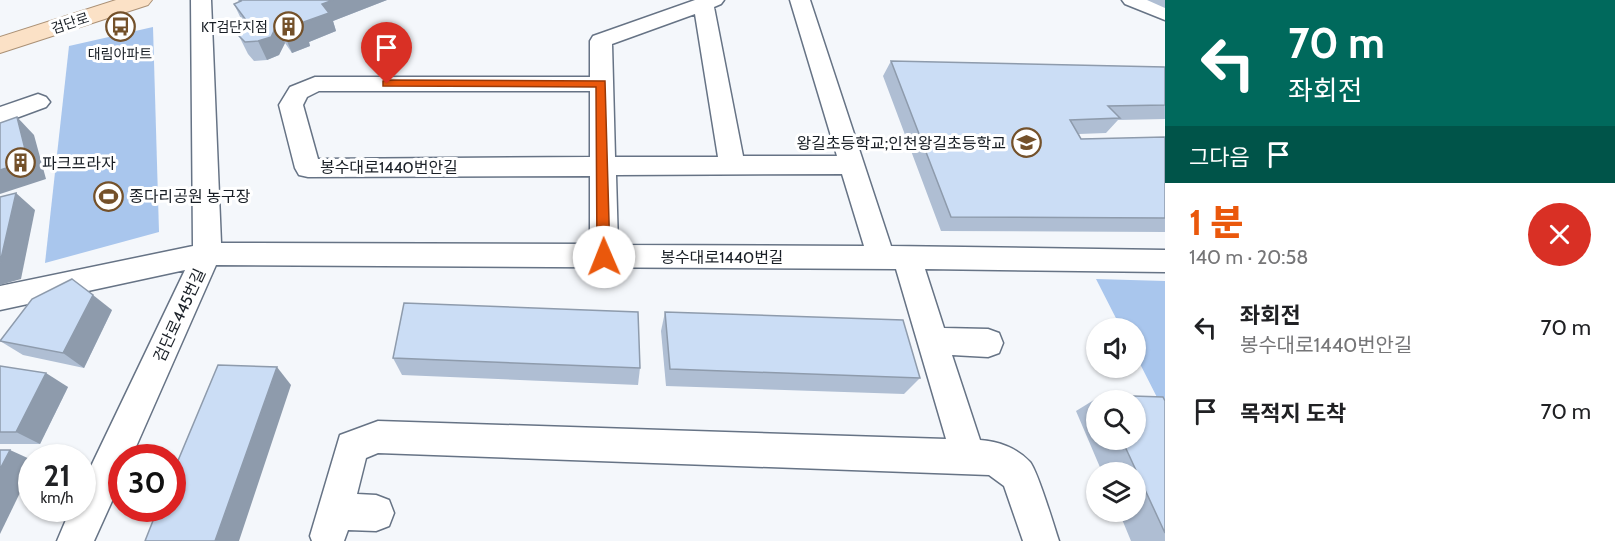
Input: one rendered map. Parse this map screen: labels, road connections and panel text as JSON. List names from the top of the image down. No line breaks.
{"streets":{"main road":["검단로"],"street":["봉수대로1440번안길","봉수대로1440번길","검단로445번길"]},"crossings":[["봉수대로1440번길","검단로445번길"]],"places":{"bus stop":["대림아파트"],"building":["KT검단지점","파크프라자"],"school or university":["왕길초등학교;인천왕길초등학교"],"sports":["종다리공원 농구장"]},"page":{"turn":["70 m","좌회전"],"then":"그다음","heading":["1 분","140 m · 20:58"],"list":[{"name":"좌회전","note":"봉수대로1440번안길","value":"70 m"},{"name":"목적지 도착","value":"70 m"}],"speed":"21 km/h","limit":"30"}}
